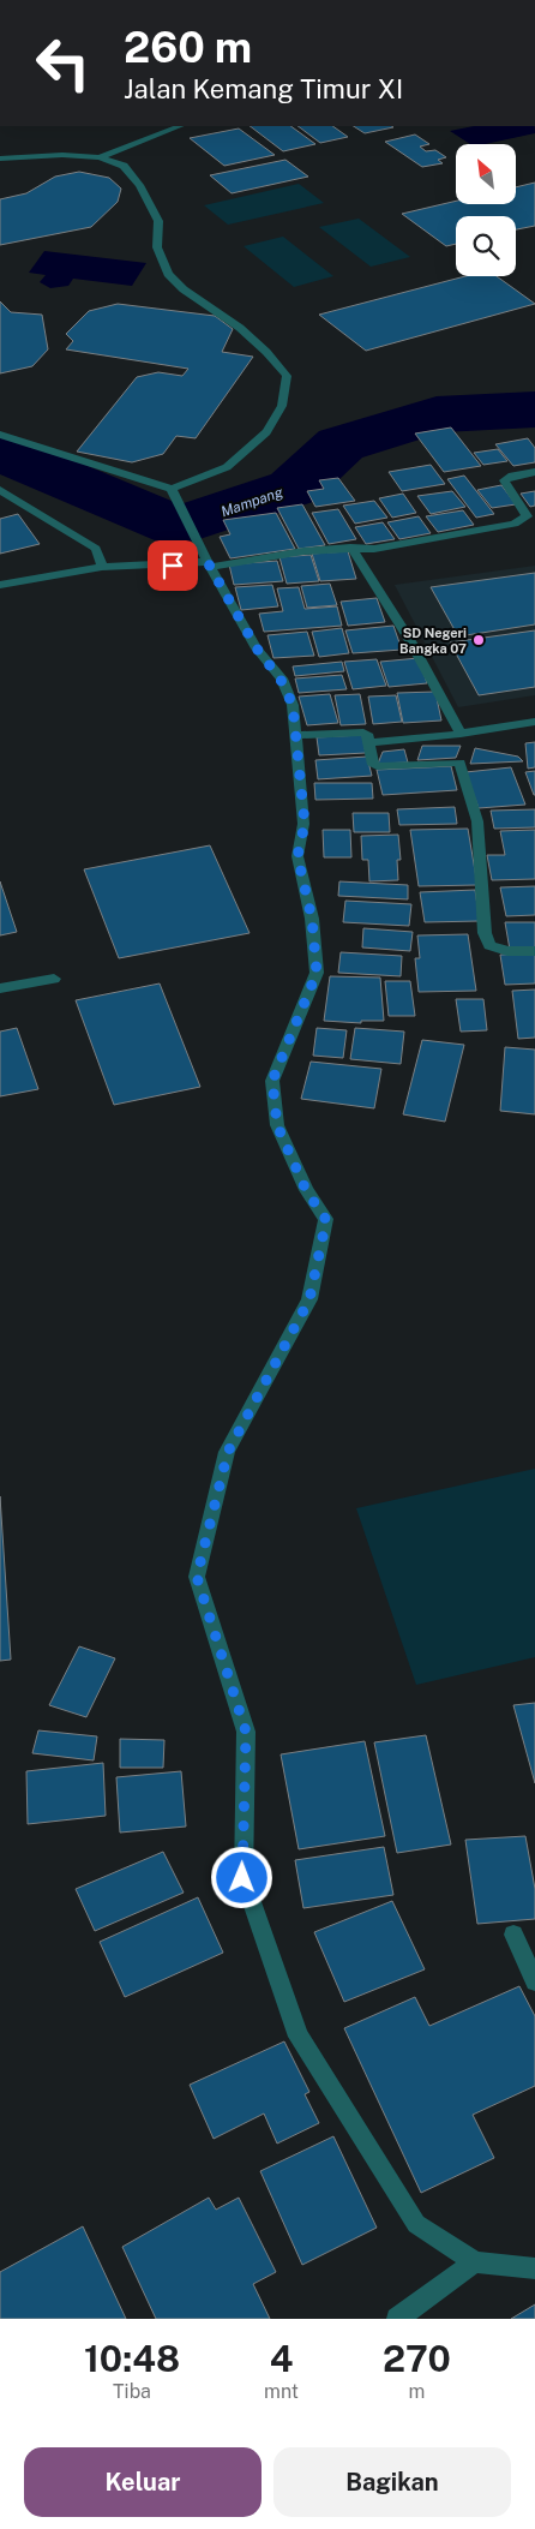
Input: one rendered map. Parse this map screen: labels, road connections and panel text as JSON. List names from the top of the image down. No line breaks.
{"water":["Mampang"],"places":["SD Negeri Bangka 07"],"north":"top left","page":{"turn":["260 m","Jalan Kemang Timur XI"],"eta":["10:48","Tiba","4","mnt","270","m"],"buttons":["Keluar","Bagikan"]}}
